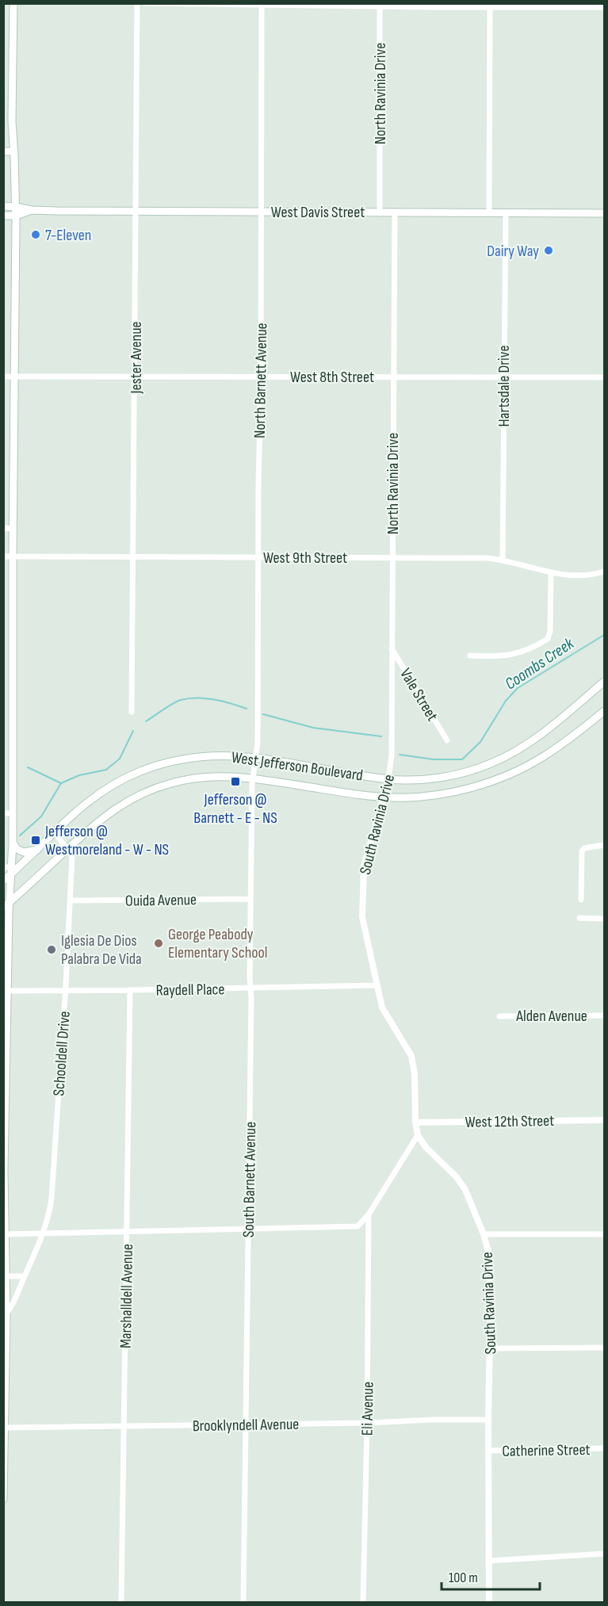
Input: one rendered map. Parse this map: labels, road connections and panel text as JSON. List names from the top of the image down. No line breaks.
{"streets":{"main road":["West Davis Street","West Jefferson Boulevard"],"street":["North Ravinia Drive","Jester Avenue","West 8th Street","North Barnett Avenue","Hartsdale Drive","West 9th Street","Vale Street","South Ravinia Drive","Ouida Avenue","Raydell Place","Alden Avenue","Schooldell Drive","West 12th Street","South Barnett Avenue","Marshalldell Avenue","Eli Avenue","Brooklyndell Avenue","Catherine Street"]},"crossings":[["North Ravinia Drive","West Davis Street"],["North Ravinia Drive","West 8th Street"],["North Ravinia Drive","West 9th Street"],["North Ravinia Drive","Vale Street"],["North Ravinia Drive","South Ravinia Drive"],["West Davis Street","Jester Avenue"],["West Davis Street","North Barnett Avenue"],["West Davis Street","Hartsdale Drive"],["Jester Avenue","West 8th Street"],["Jester Avenue","West 9th Street"],["West 8th Street","North Barnett Avenue"],["West 8th Street","Hartsdale Drive"],["North Barnett Avenue","West 9th Street"],["North Barnett Avenue","West Jefferson Boulevard"],["North Barnett Avenue","South Barnett Avenue"],["Hartsdale Drive","West 9th Street"],["West Jefferson Boulevard","South Ravinia Drive"],["West Jefferson Boulevard","Schooldell Drive"],["West Jefferson Boulevard","South Barnett Avenue"],["South Ravinia Drive","Raydell Place"],["South Ravinia Drive","West 12th Street"],["South Ravinia Drive","Brooklyndell Avenue"],["South Ravinia Drive","Catherine Street"],["Ouida Avenue","Schooldell Drive"],["Ouida Avenue","South Barnett Avenue"],["Raydell Place","Schooldell Drive"],["Raydell Place","South Barnett Avenue"],["Raydell Place","Marshalldell Avenue"],["South Barnett Avenue","Brooklyndell Avenue"],["Marshalldell Avenue","Brooklyndell Avenue"],["Eli Avenue","Brooklyndell Avenue"]],"water":["Coombs Creek"],"places":{"other":["7-Eleven","Dairy Way","George Peabody Elementary School","Iglesia De Dios Palabra De Vida"],"transit":["Jefferson @ Barnett - E - NS","Jefferson @ Westmoreland - W - NS"]},"scale_bar":"100 m"}
